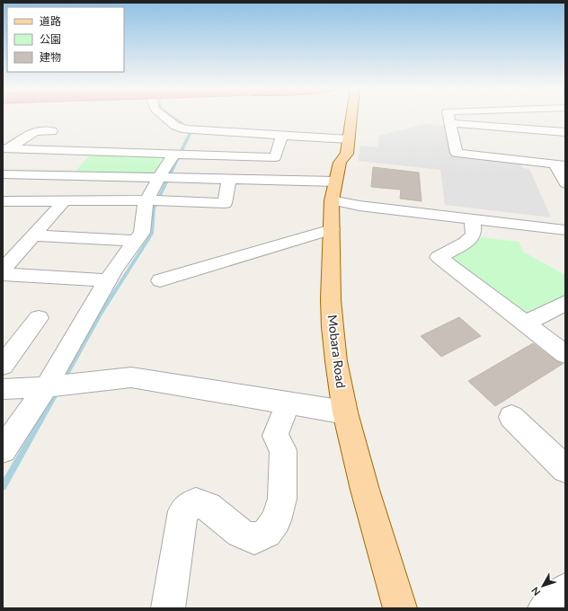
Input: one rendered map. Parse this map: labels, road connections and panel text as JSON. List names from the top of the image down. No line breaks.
{"streets":{"main road":["Mobara Road"]},"legend":["道路","公園","建物"],"north":"bottom left"}
